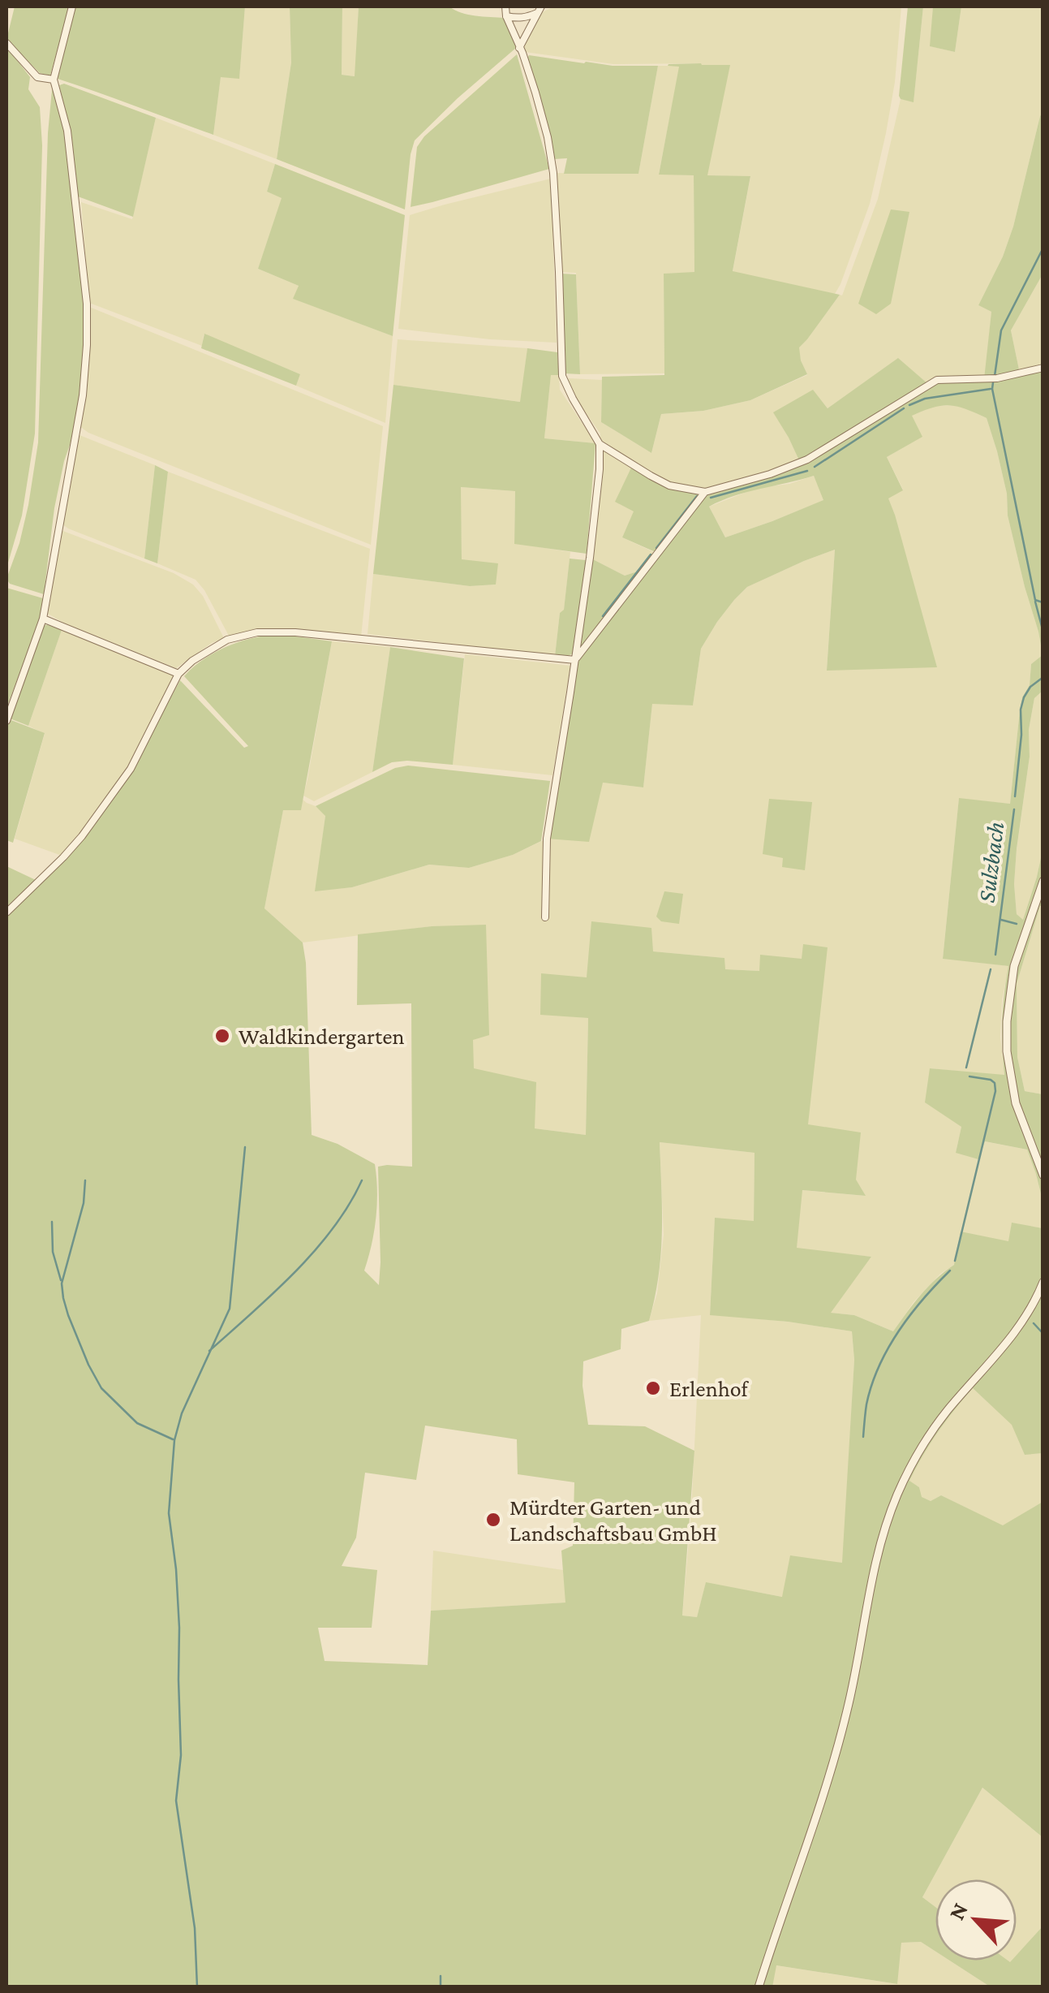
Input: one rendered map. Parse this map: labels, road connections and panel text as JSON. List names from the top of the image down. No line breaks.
{"water":["Sulzbach"],"places":["Waldkindergarten","Erlenhof","Mürdter Garten- und Landschaftsbau GmbH"],"north":"top left"}
